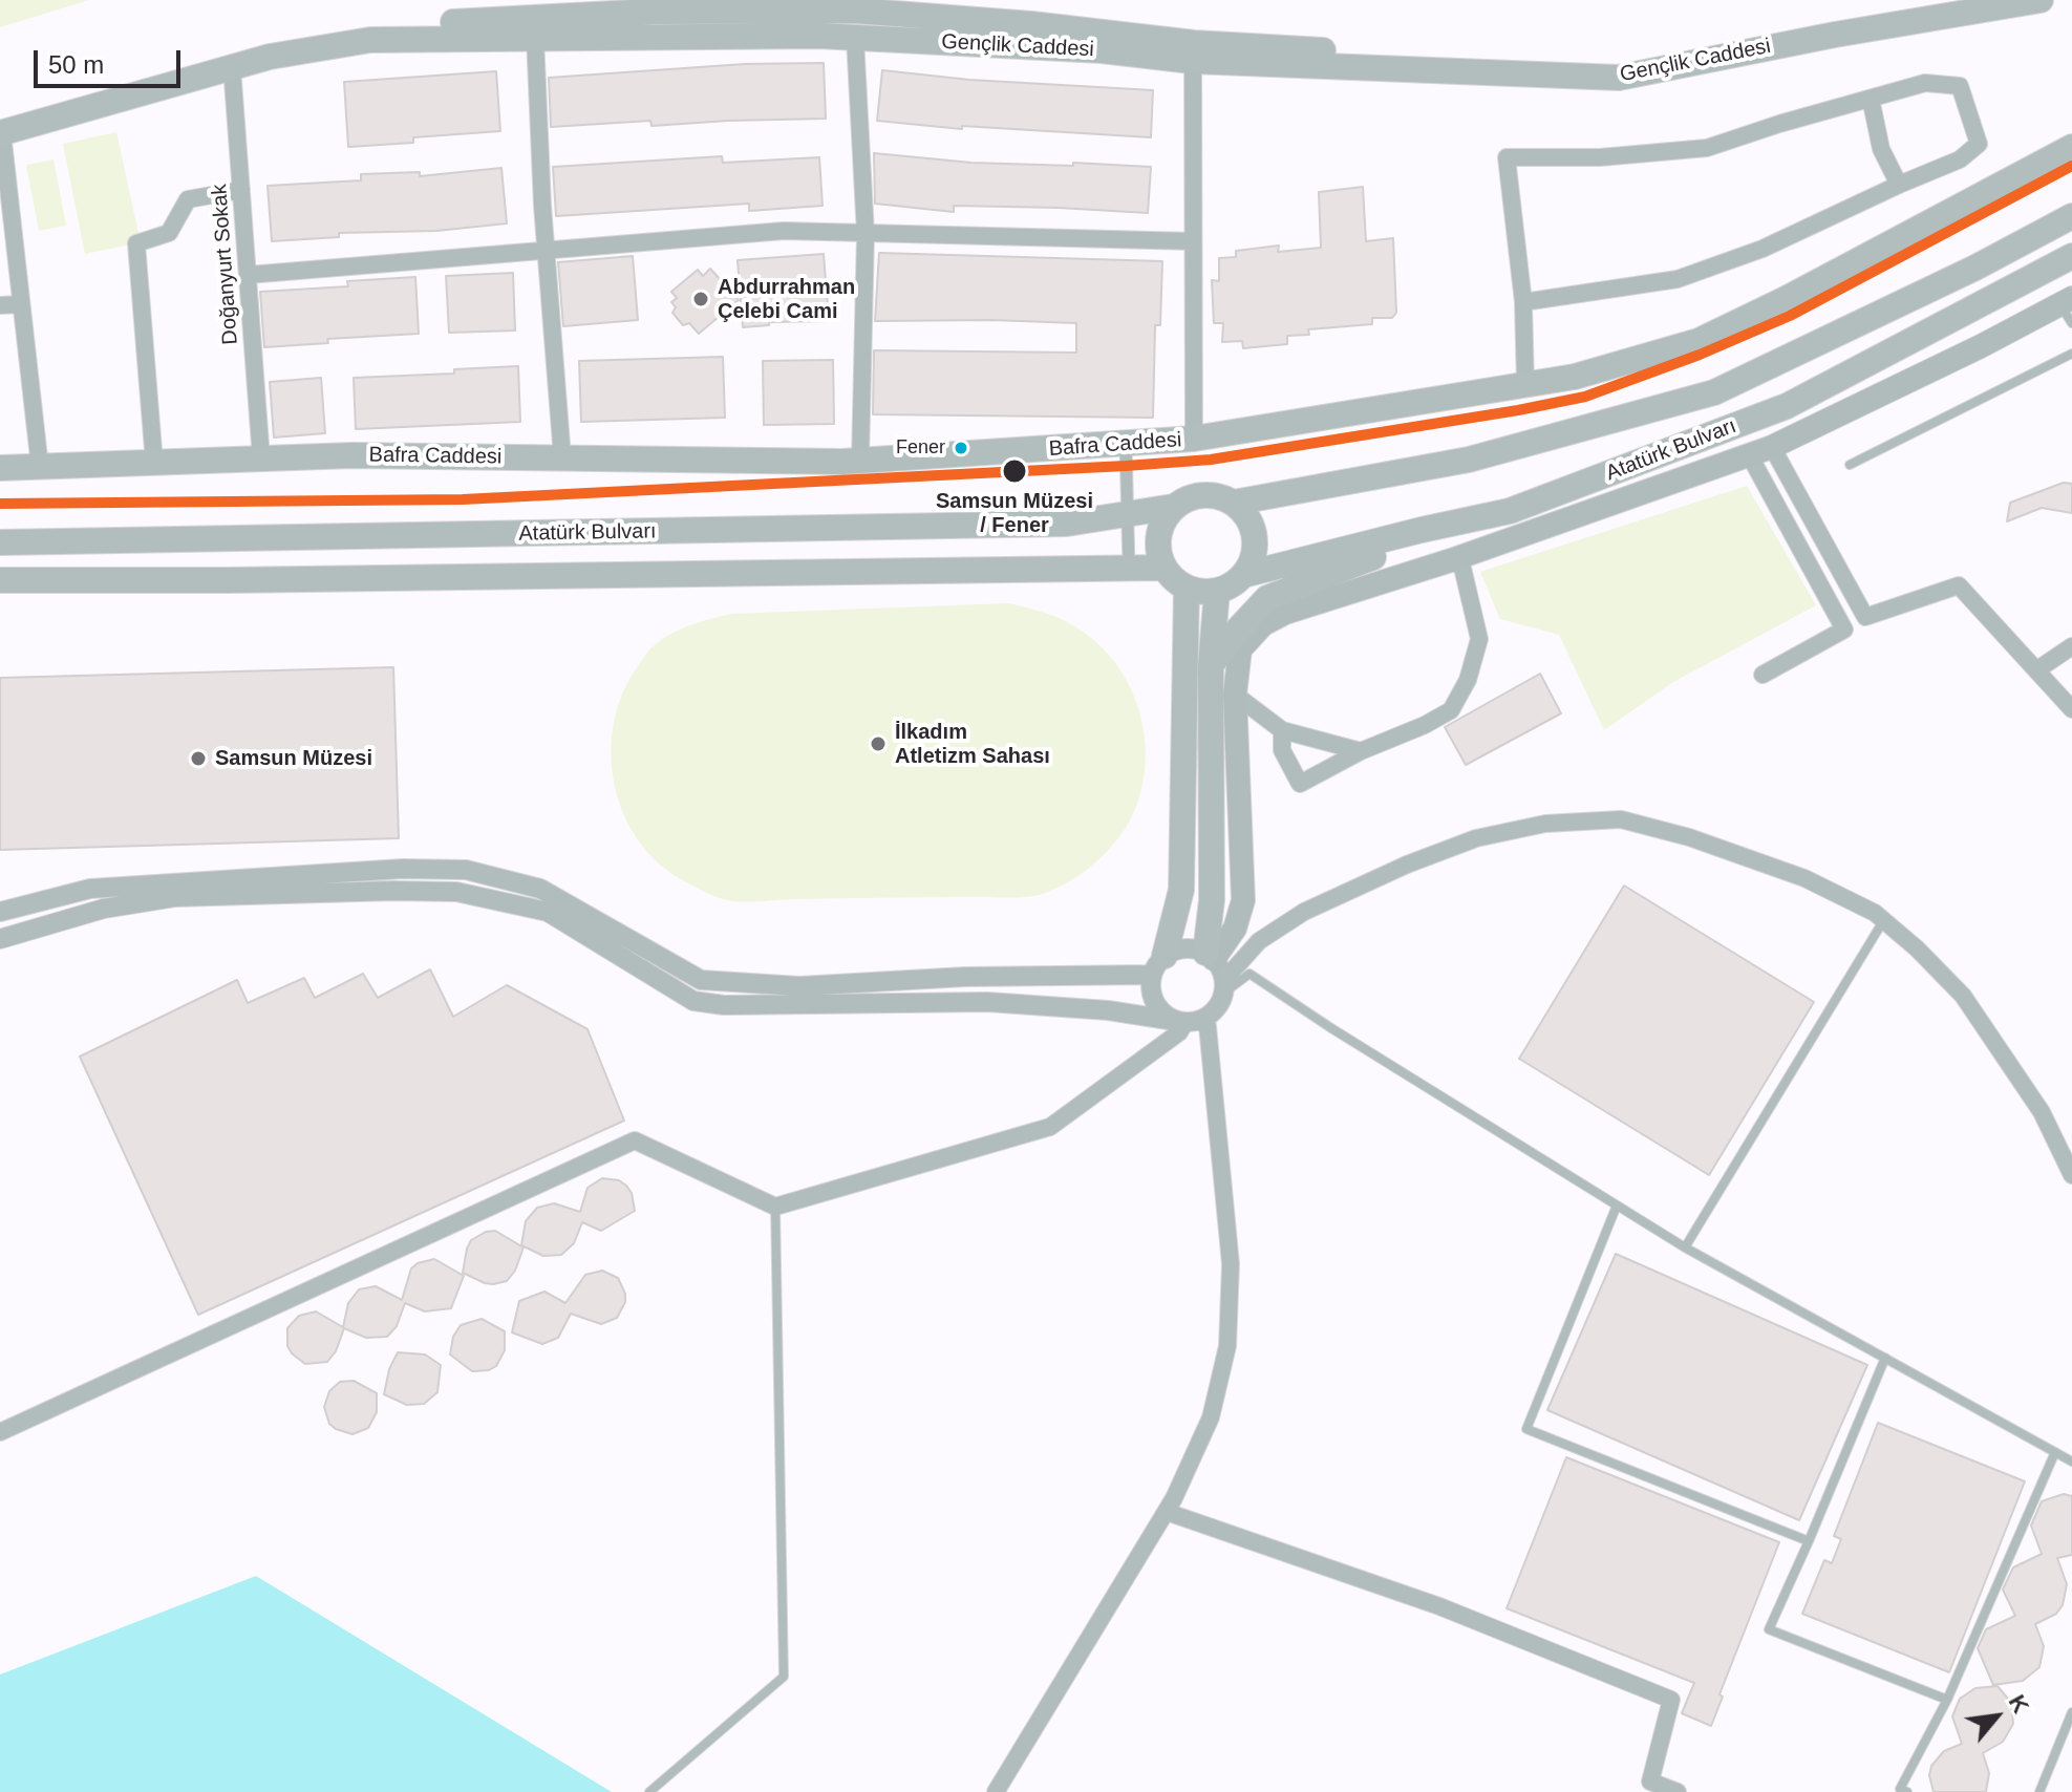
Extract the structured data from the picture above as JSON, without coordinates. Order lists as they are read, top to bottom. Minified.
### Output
{"streets":{"main road":["Gençlik Caddesi","Bafra Caddesi","Atatürk Bulvarı"],"street":["Doğanyurt Sokak"]},"crossings":[["Gençlik Caddesi","Doğanyurt Sokak"],["Doğanyurt Sokak","Bafra Caddesi"]],"places":["Abdurrahman Çelebi Cami","Fener","Samsun Müzesi / Fener","İlkadım Atletizm Sahası","Samsun Müzesi"],"scale_bar":"50 m","north":"top right"}
